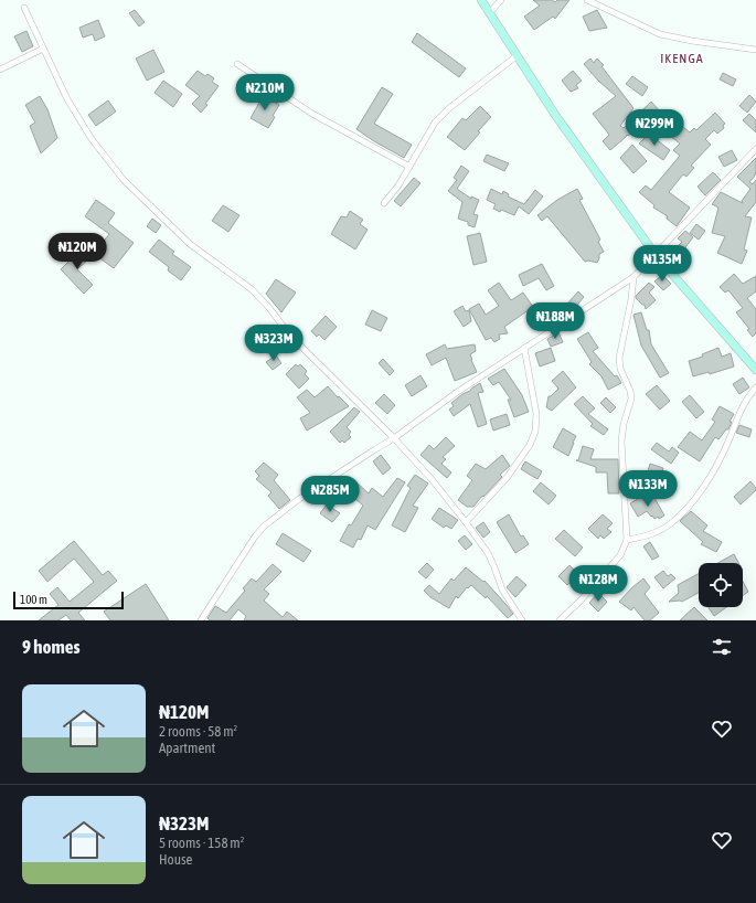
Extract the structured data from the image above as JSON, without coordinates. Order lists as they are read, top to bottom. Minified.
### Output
{"districts":["IKENGA"],"scale_bar":"100 m","page":{"price":["₦210M","₦299M","₦120M","₦135M","₦188M","₦323M","₦133M","₦285M","₦128M"],"scale":"100 m","heading":"9 homes","list":[{"name":"₦120M","note":"2 rooms · 58 m² · Apartment"},{"name":"₦323M","note":"5 rooms · 158 m² · House"}]}}
